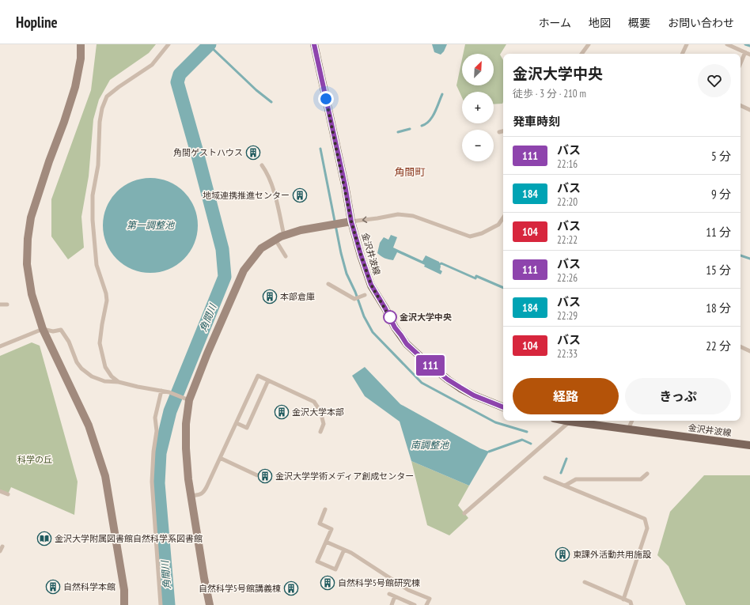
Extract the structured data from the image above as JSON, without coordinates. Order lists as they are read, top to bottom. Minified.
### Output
{"streets":{"main road":["金沢井波線"]},"districts":["角間町"],"water":["第一調整池","角間川","南調整池"],"parks":["科学の丘"],"places":{"building":["角間ゲストハウス","地域連携推進センター","本部倉庫","金沢大学本部","金沢大学学術メディア創成センター","東課外活動共用施設","自然科学5号館研究棟","自然科学本館","自然科学5号館講義棟"],"other":["金沢大学中央"],"library":["金沢大学附属図書館自然科学系図書館"]},"lines":["bus line 111"],"north":"top right","page":{"header":"Hopline","nav":["ホーム","地図","概要","お問い合わせ"],"on_map":"111","map_buttons":["+","−"],"heading":[["金沢大学中央","徒歩 · 3 分 · 210 m"],"発車時刻"],"list":[{"mark":"111","name":"バス","note":"22:16","value":"5 分"},{"mark":"184","name":"バス","note":"22:20","value":"9 分"},{"mark":"104","name":"バス","note":"22:22","value":"11 分"},{"mark":"111","name":"バス","note":"22:26","value":"15 分"},{"mark":"184","name":"バス","note":"22:29","value":"18 分"},{"mark":"104","name":"バス","note":"22:33","value":"22 分"}],"buttons":["経路","きっぷ"]}}
